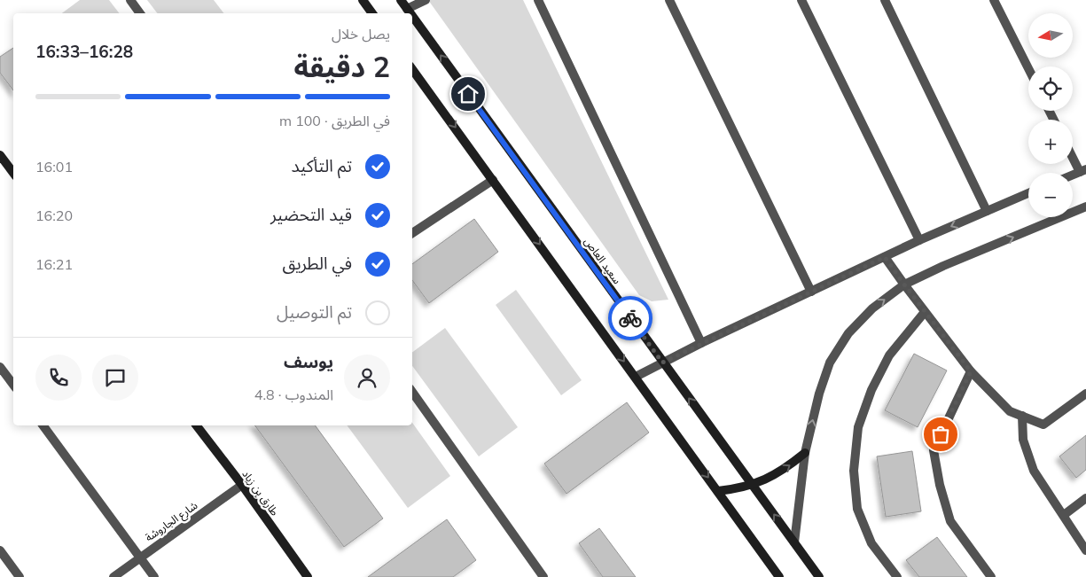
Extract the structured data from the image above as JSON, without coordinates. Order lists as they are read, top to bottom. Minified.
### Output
{"streets":{"main road":["سعيد العاص","طارق بن زياد"],"street":["شارع الجاروشة"]},"crossings":[["طارق بن زياد","شارع الجاروشة"]],"north":"left","page":{"map_buttons":["+","−"],"heading":["2 دقيقة","يصل خلال","16:28–16:33"],"panel":["يوسف","المندوب · 4.8"],"bar":"في الطريق · 100 m","list":[["تم التأكيد","16:01"],["قيد التحضير","16:20"],["في الطريق","16:21"],"تم التوصيل"]}}
